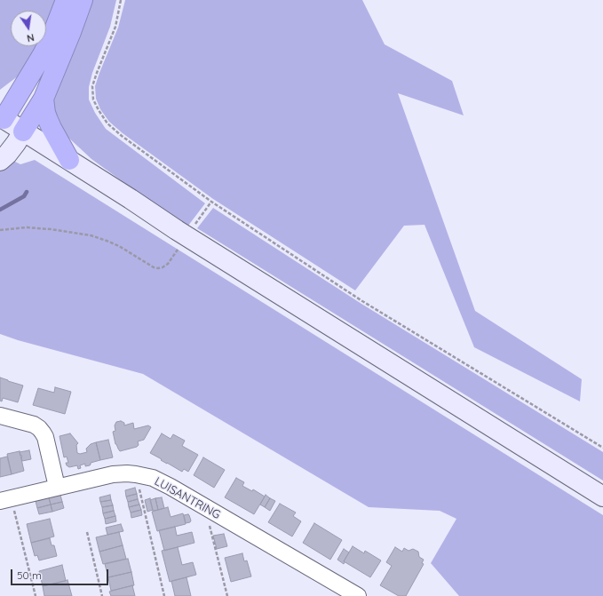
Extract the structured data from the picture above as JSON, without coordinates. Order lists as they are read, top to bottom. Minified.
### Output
{"streets":{"street":["LUISANTRING"]},"scale_bar":"50 m","north":"bottom"}
